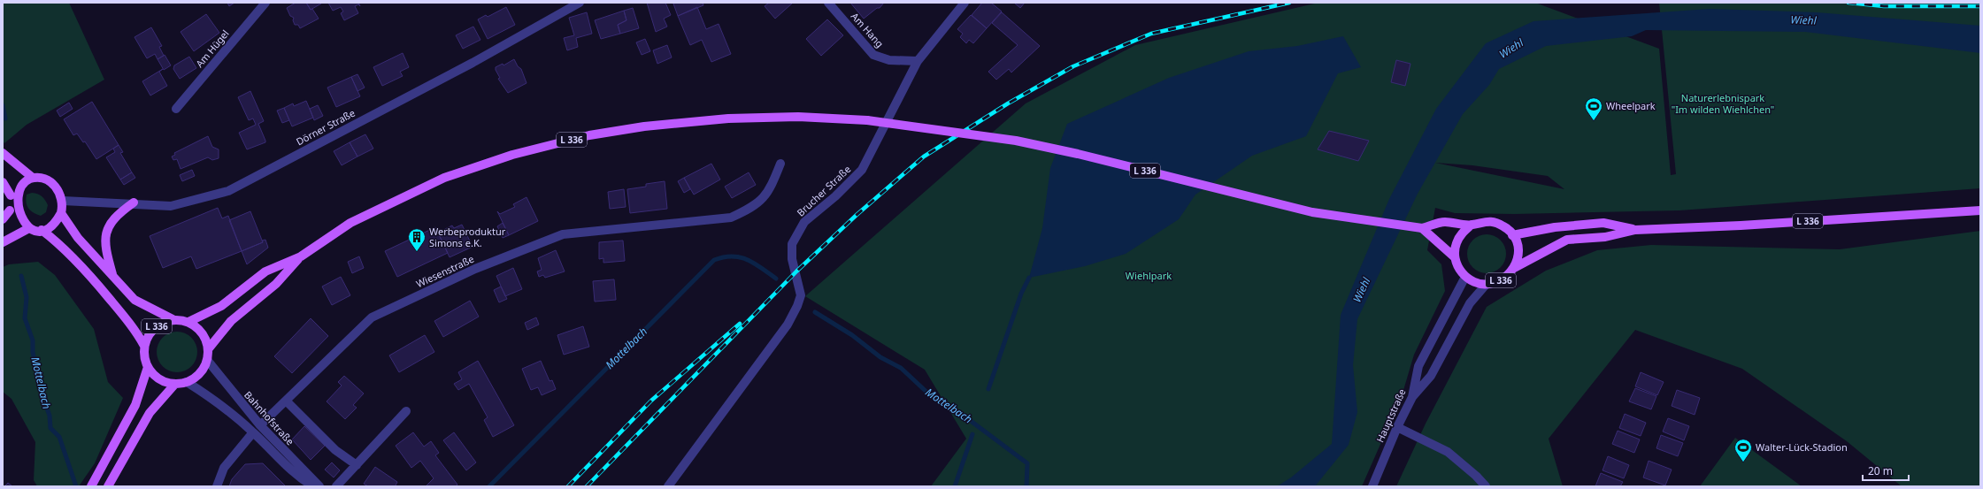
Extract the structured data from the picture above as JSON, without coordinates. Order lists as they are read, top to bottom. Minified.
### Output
{"streets":{"main road":["L 336"],"street":["Am Hang","Am Hügel","Dörner Straße","Brucher Straße","Wiesenstraße","Hauptstraße","Bahnhofstraße"]},"crossings":[["Am Hang","Brucher Straße"],["L 336","Hauptstraße"],["L 336","Bahnhofstraße"],["Wiesenstraße","Bahnhofstraße"]],"water":["Wiehl","Mottelbach"],"parks":["Naturerlebnispark \"Im wilden Wiehlchen\"","Wiehlpark"],"places":{"sports":["Wheelpark","Walter-Lück-Stadion"],"building":["Werbeproduktur Simons e.K."]},"scale_bar":"20 m"}
